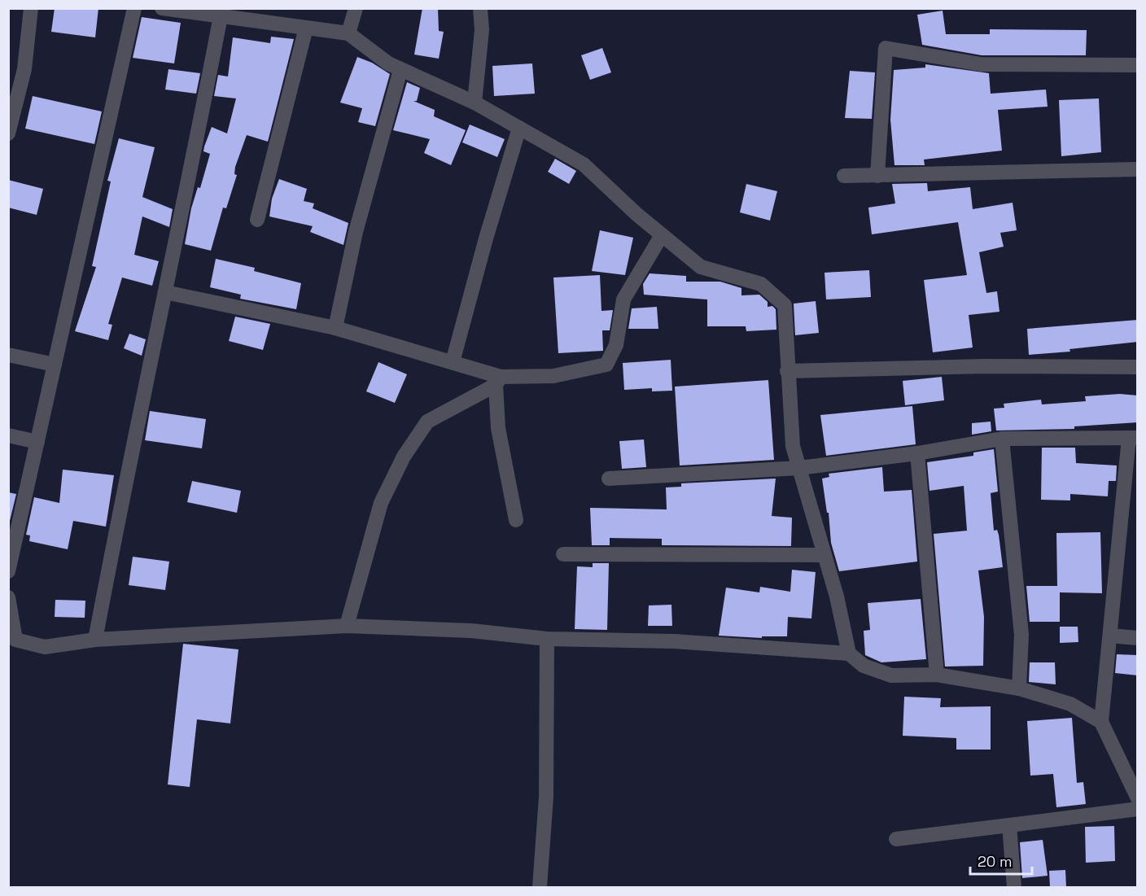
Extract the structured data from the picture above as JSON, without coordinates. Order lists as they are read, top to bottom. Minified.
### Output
{"scale_bar":"20 m"}
